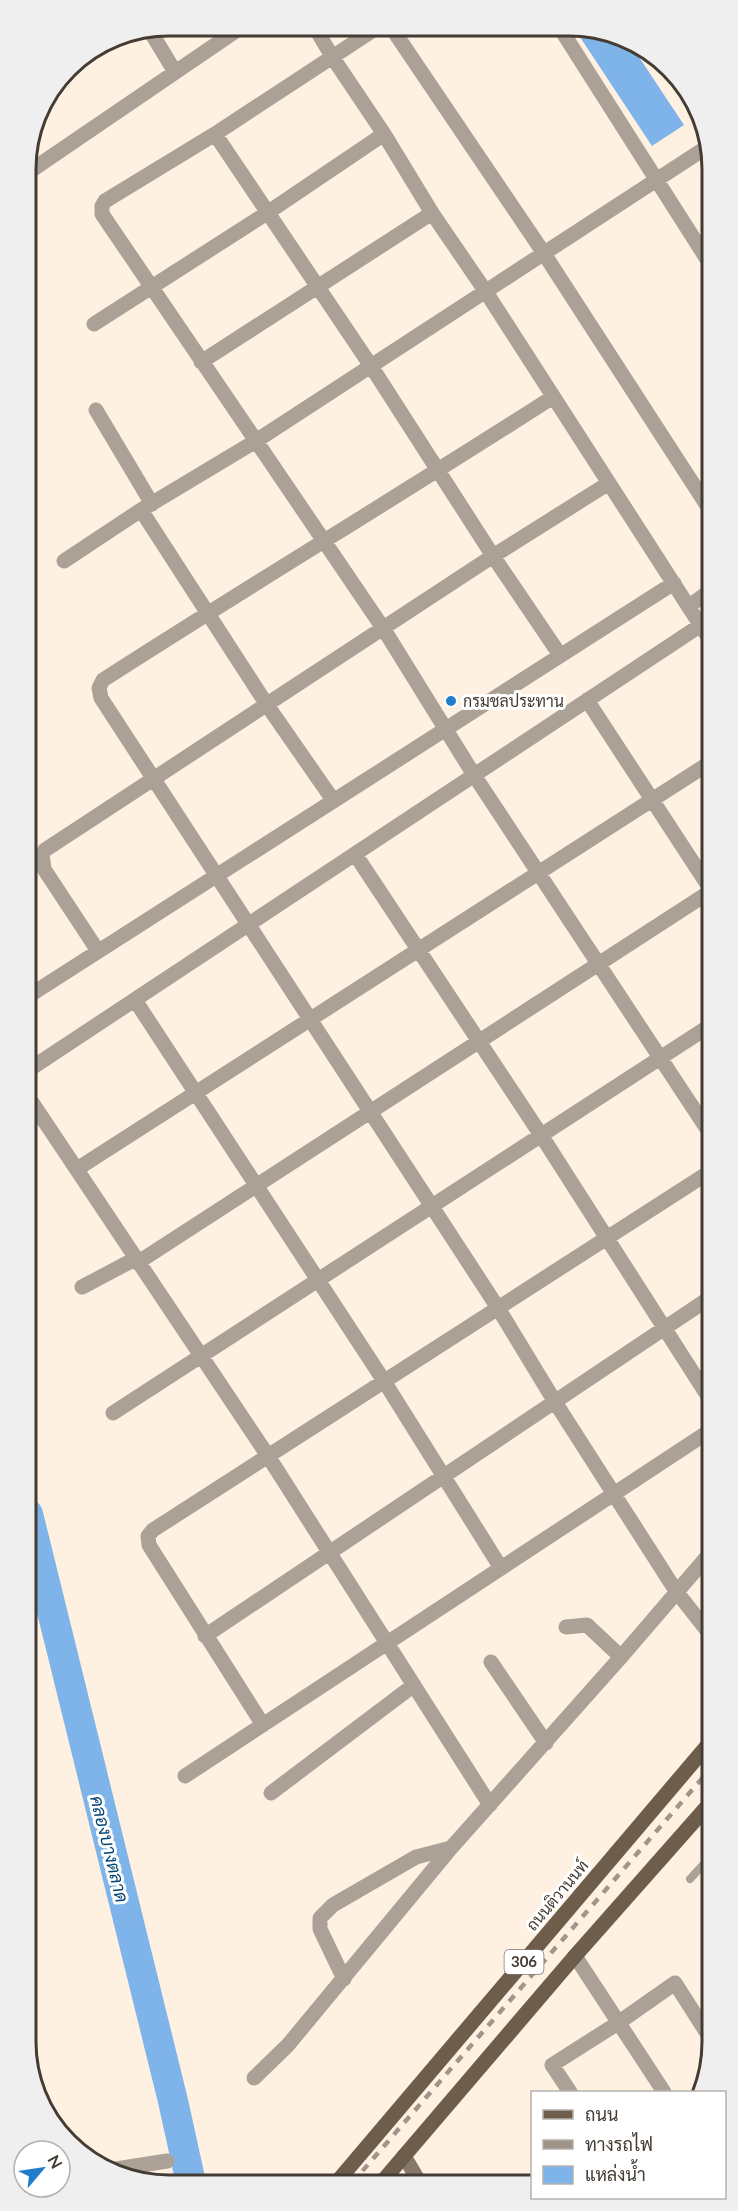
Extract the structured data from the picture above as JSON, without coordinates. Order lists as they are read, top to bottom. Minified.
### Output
{"streets":{"main road":["ถนนติวานนท์","306"]},"water":["คลองบางตลาด"],"places":["กรมชลประทาน"],"legend":["ถนน","ทางรถไฟ","แหล่งน้ำ"],"north":"top right"}
